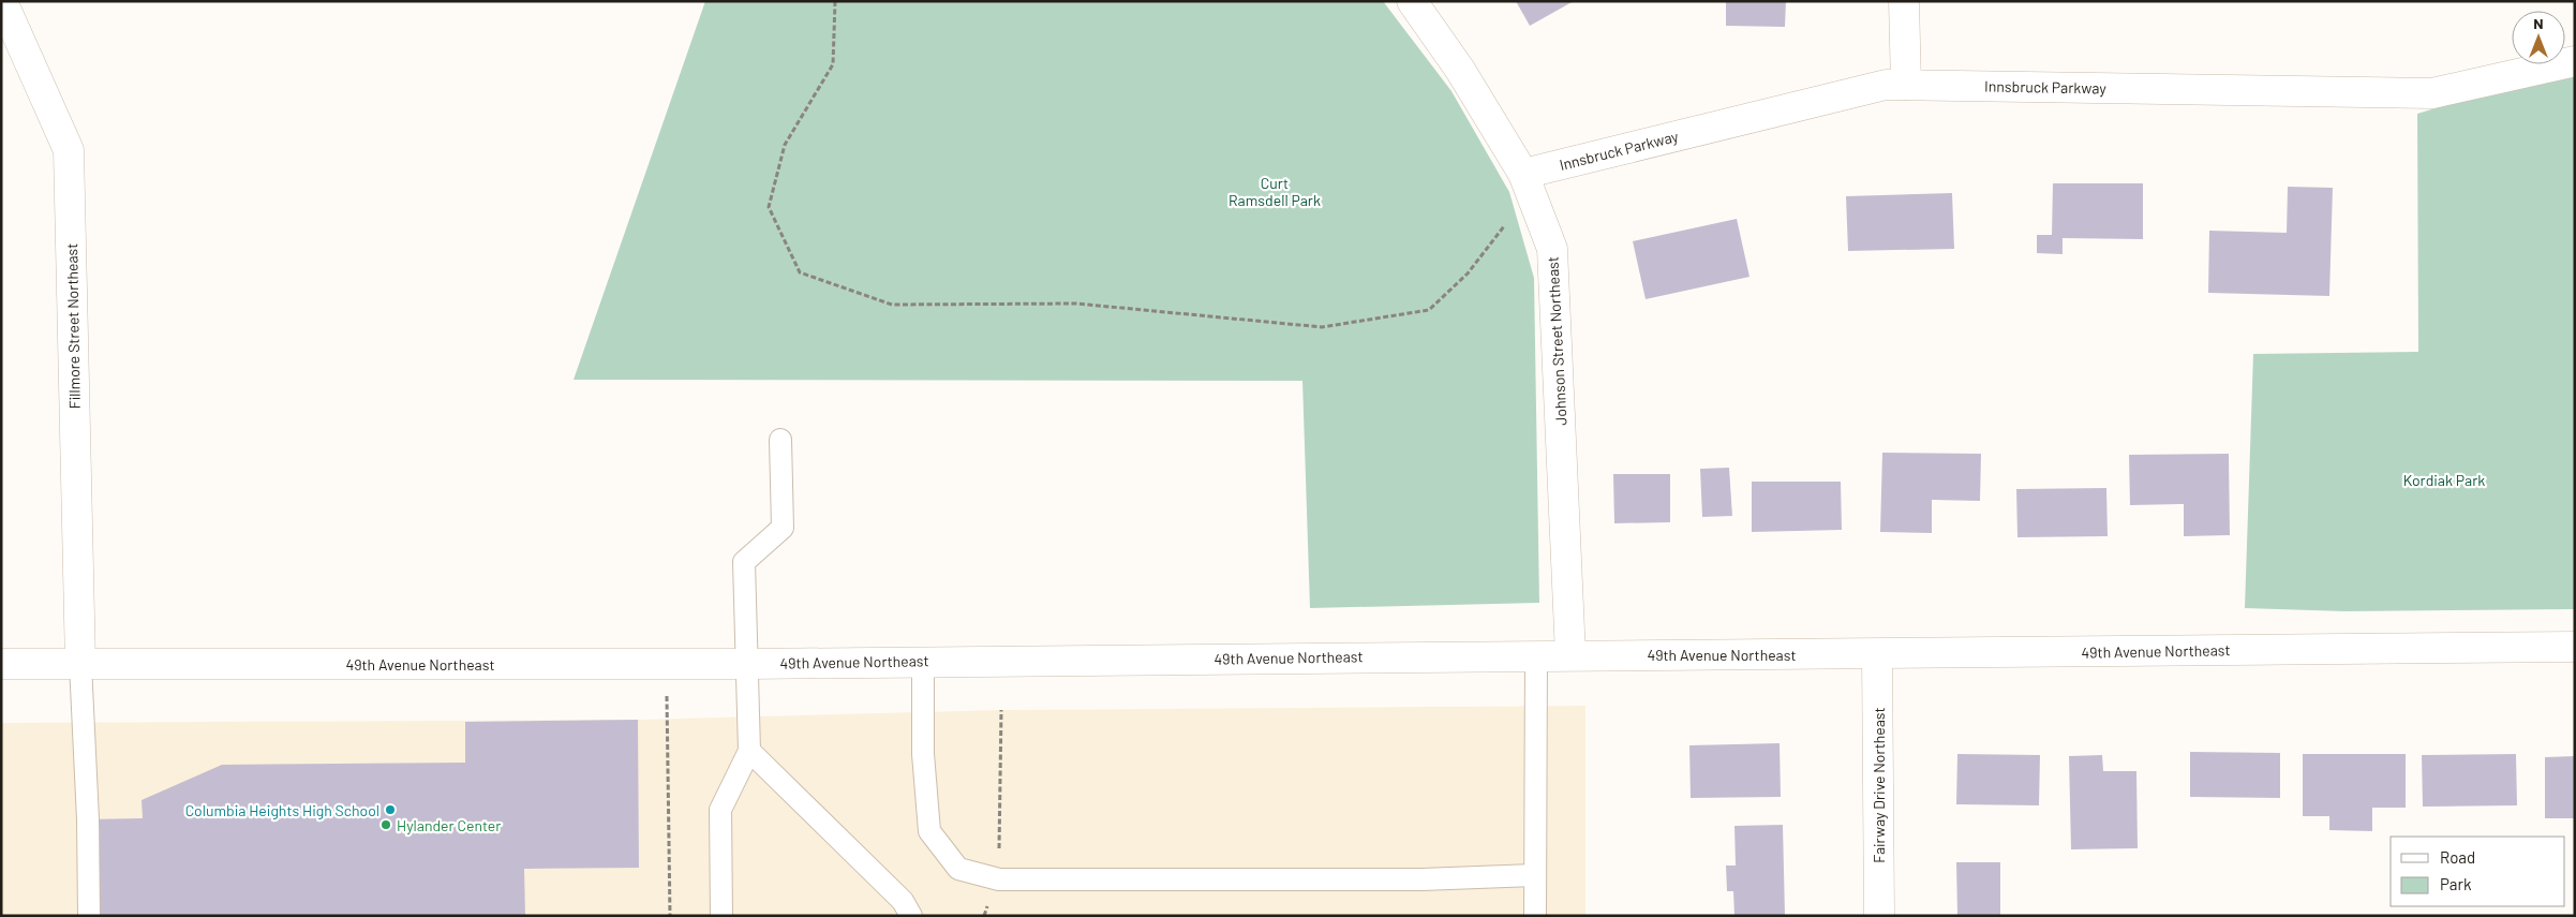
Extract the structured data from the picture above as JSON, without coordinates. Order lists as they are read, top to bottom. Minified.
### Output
{"streets":{"street":["Innsbruck Parkway","Fillmore Street Northeast","Johnson Street Northeast","49th Avenue Northeast","Fairway Drive Northeast"]},"crossings":[["Innsbruck Parkway","Johnson Street Northeast"],["Fillmore Street Northeast","49th Avenue Northeast"],["Johnson Street Northeast","49th Avenue Northeast"],["49th Avenue Northeast","Fairway Drive Northeast"]],"parks":["Curt Ramsdell Park","Kordiak Park"],"places":["Columbia Heights High School","Hylander Center"],"legend":["Road","Park"],"north":"top"}
